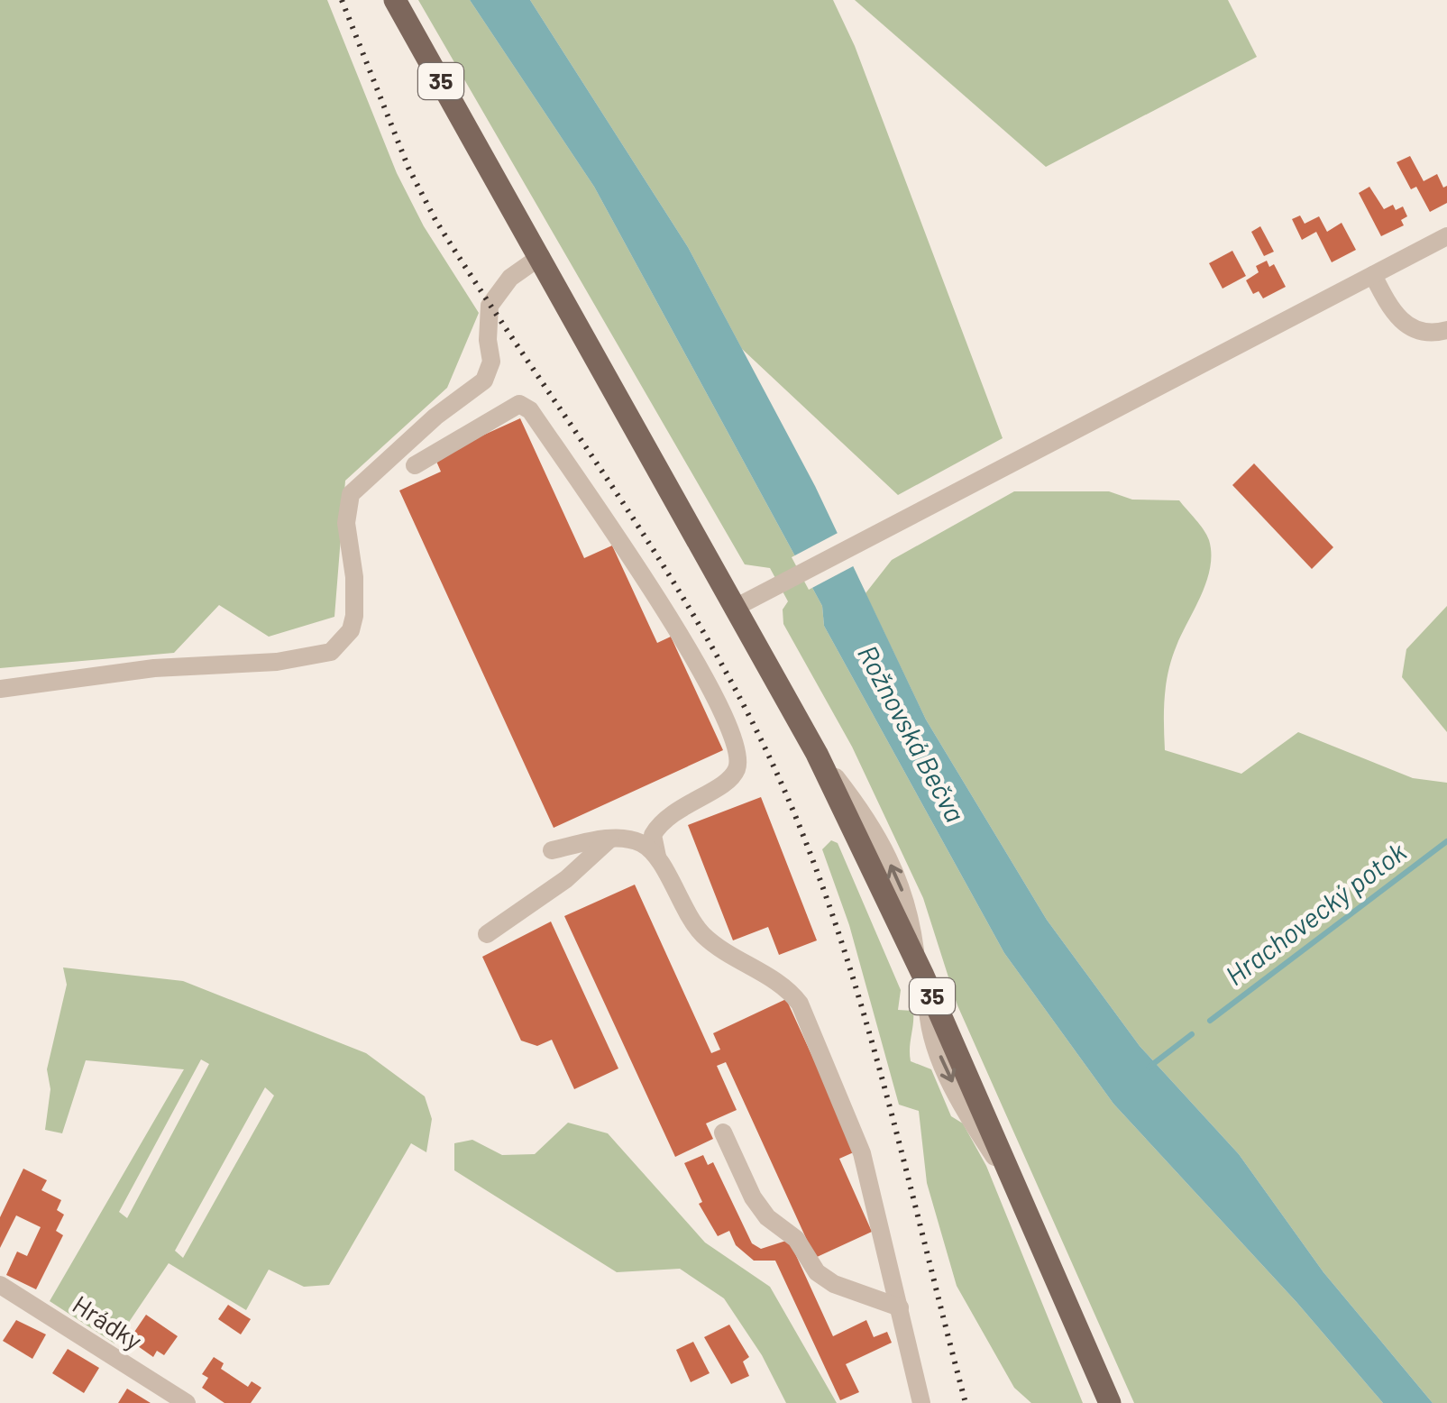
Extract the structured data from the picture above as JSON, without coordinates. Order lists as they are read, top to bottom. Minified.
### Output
{"streets":{"main road":["35"],"street":["Hrádky"]},"water":["Rožnovská Bečva","Hrachovecký potok"]}
